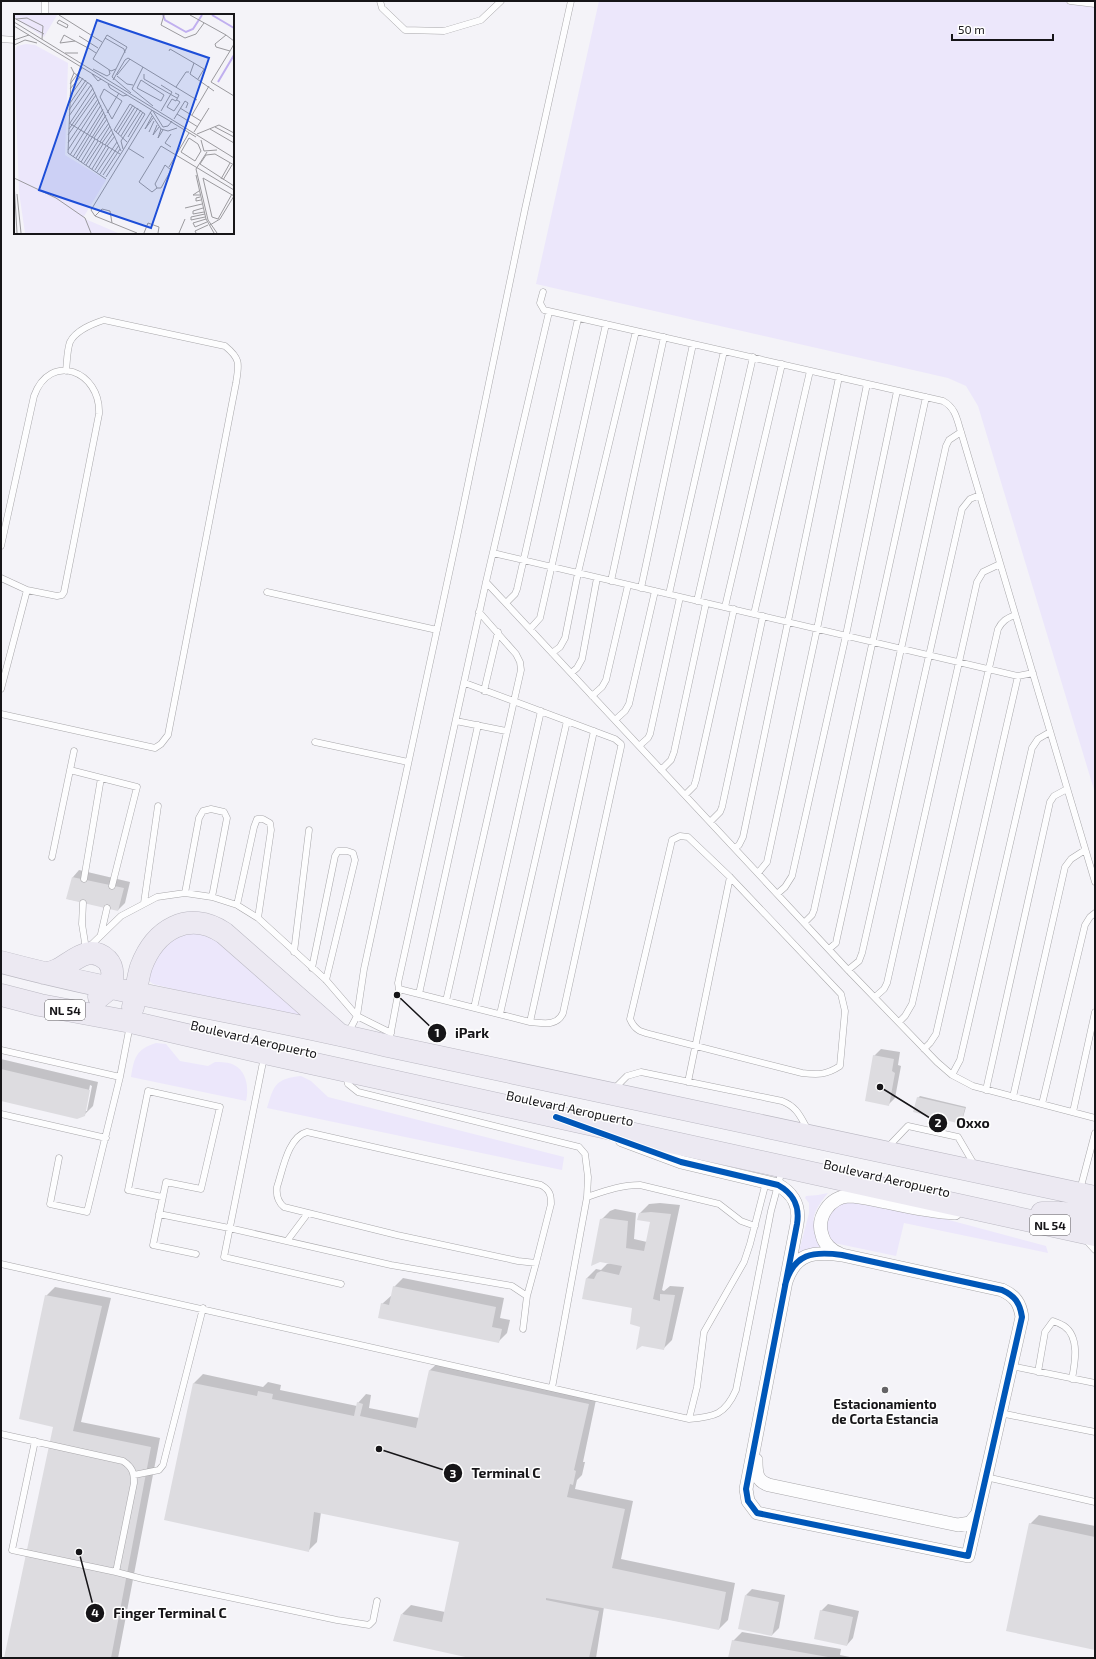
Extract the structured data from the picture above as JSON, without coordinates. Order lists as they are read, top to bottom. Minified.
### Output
{"streets":{"highway":["NL 54","Boulevard Aeropuerto"]},"places":["iPark","Oxxo","Estacionamiento de Corta Estancia","Terminal C","Finger Terminal C"],"scale_bar":"50 m"}
